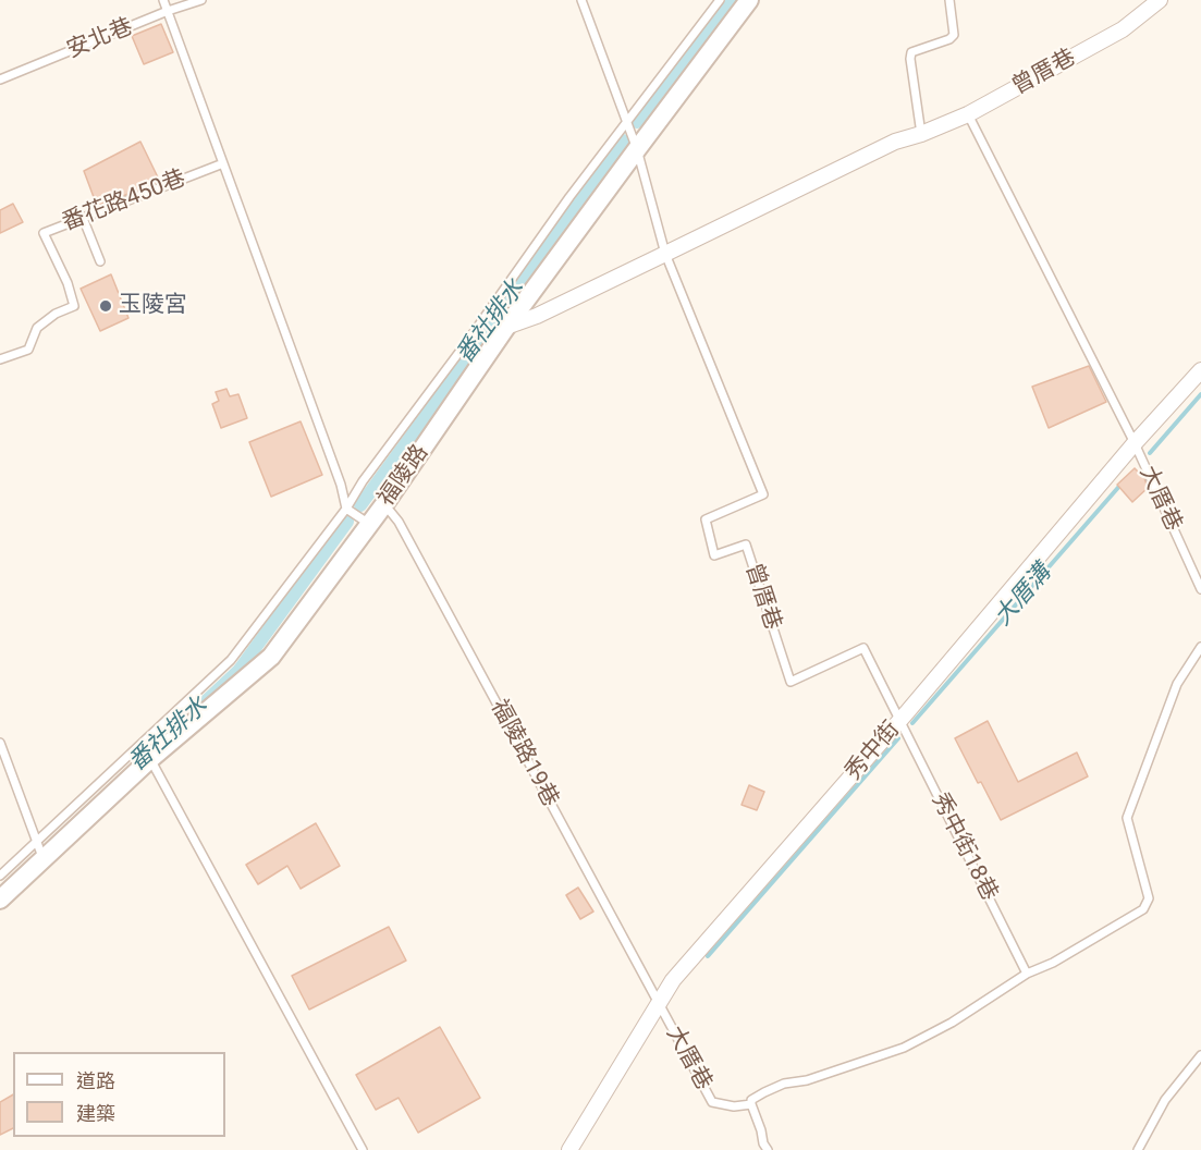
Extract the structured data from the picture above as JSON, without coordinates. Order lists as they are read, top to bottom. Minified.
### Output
{"streets":{"street":["曾厝巷","福陵路","秀中街"],"lane":["安北巷","番花路450巷","大厝巷","福陵路19巷","秀中街18巷"]},"crossings":[["曾厝巷","福陵路"],["曾厝巷","大厝巷"],["曾厝巷","秀中街"],["曾厝巷","秀中街18巷"],["福陵路","福陵路19巷"],["大厝巷","秀中街"],["大厝巷","福陵路19巷"],["秀中街","福陵路19巷"],["秀中街","秀中街18巷"]],"water":["番社排水","大厝溝"],"places":["玉陵宮"],"legend":["道路","建築"]}
